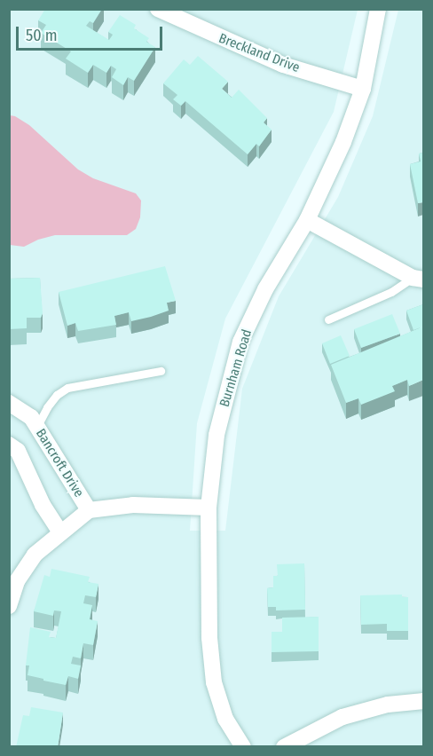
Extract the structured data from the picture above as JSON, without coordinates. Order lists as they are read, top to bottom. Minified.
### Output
{"streets":{"street":["Breckland Drive","Burnham Road","Bancroft Drive"]},"crossings":[["Breckland Drive","Burnham Road"],["Burnham Road","Bancroft Drive"]],"scale_bar":"50 m"}
